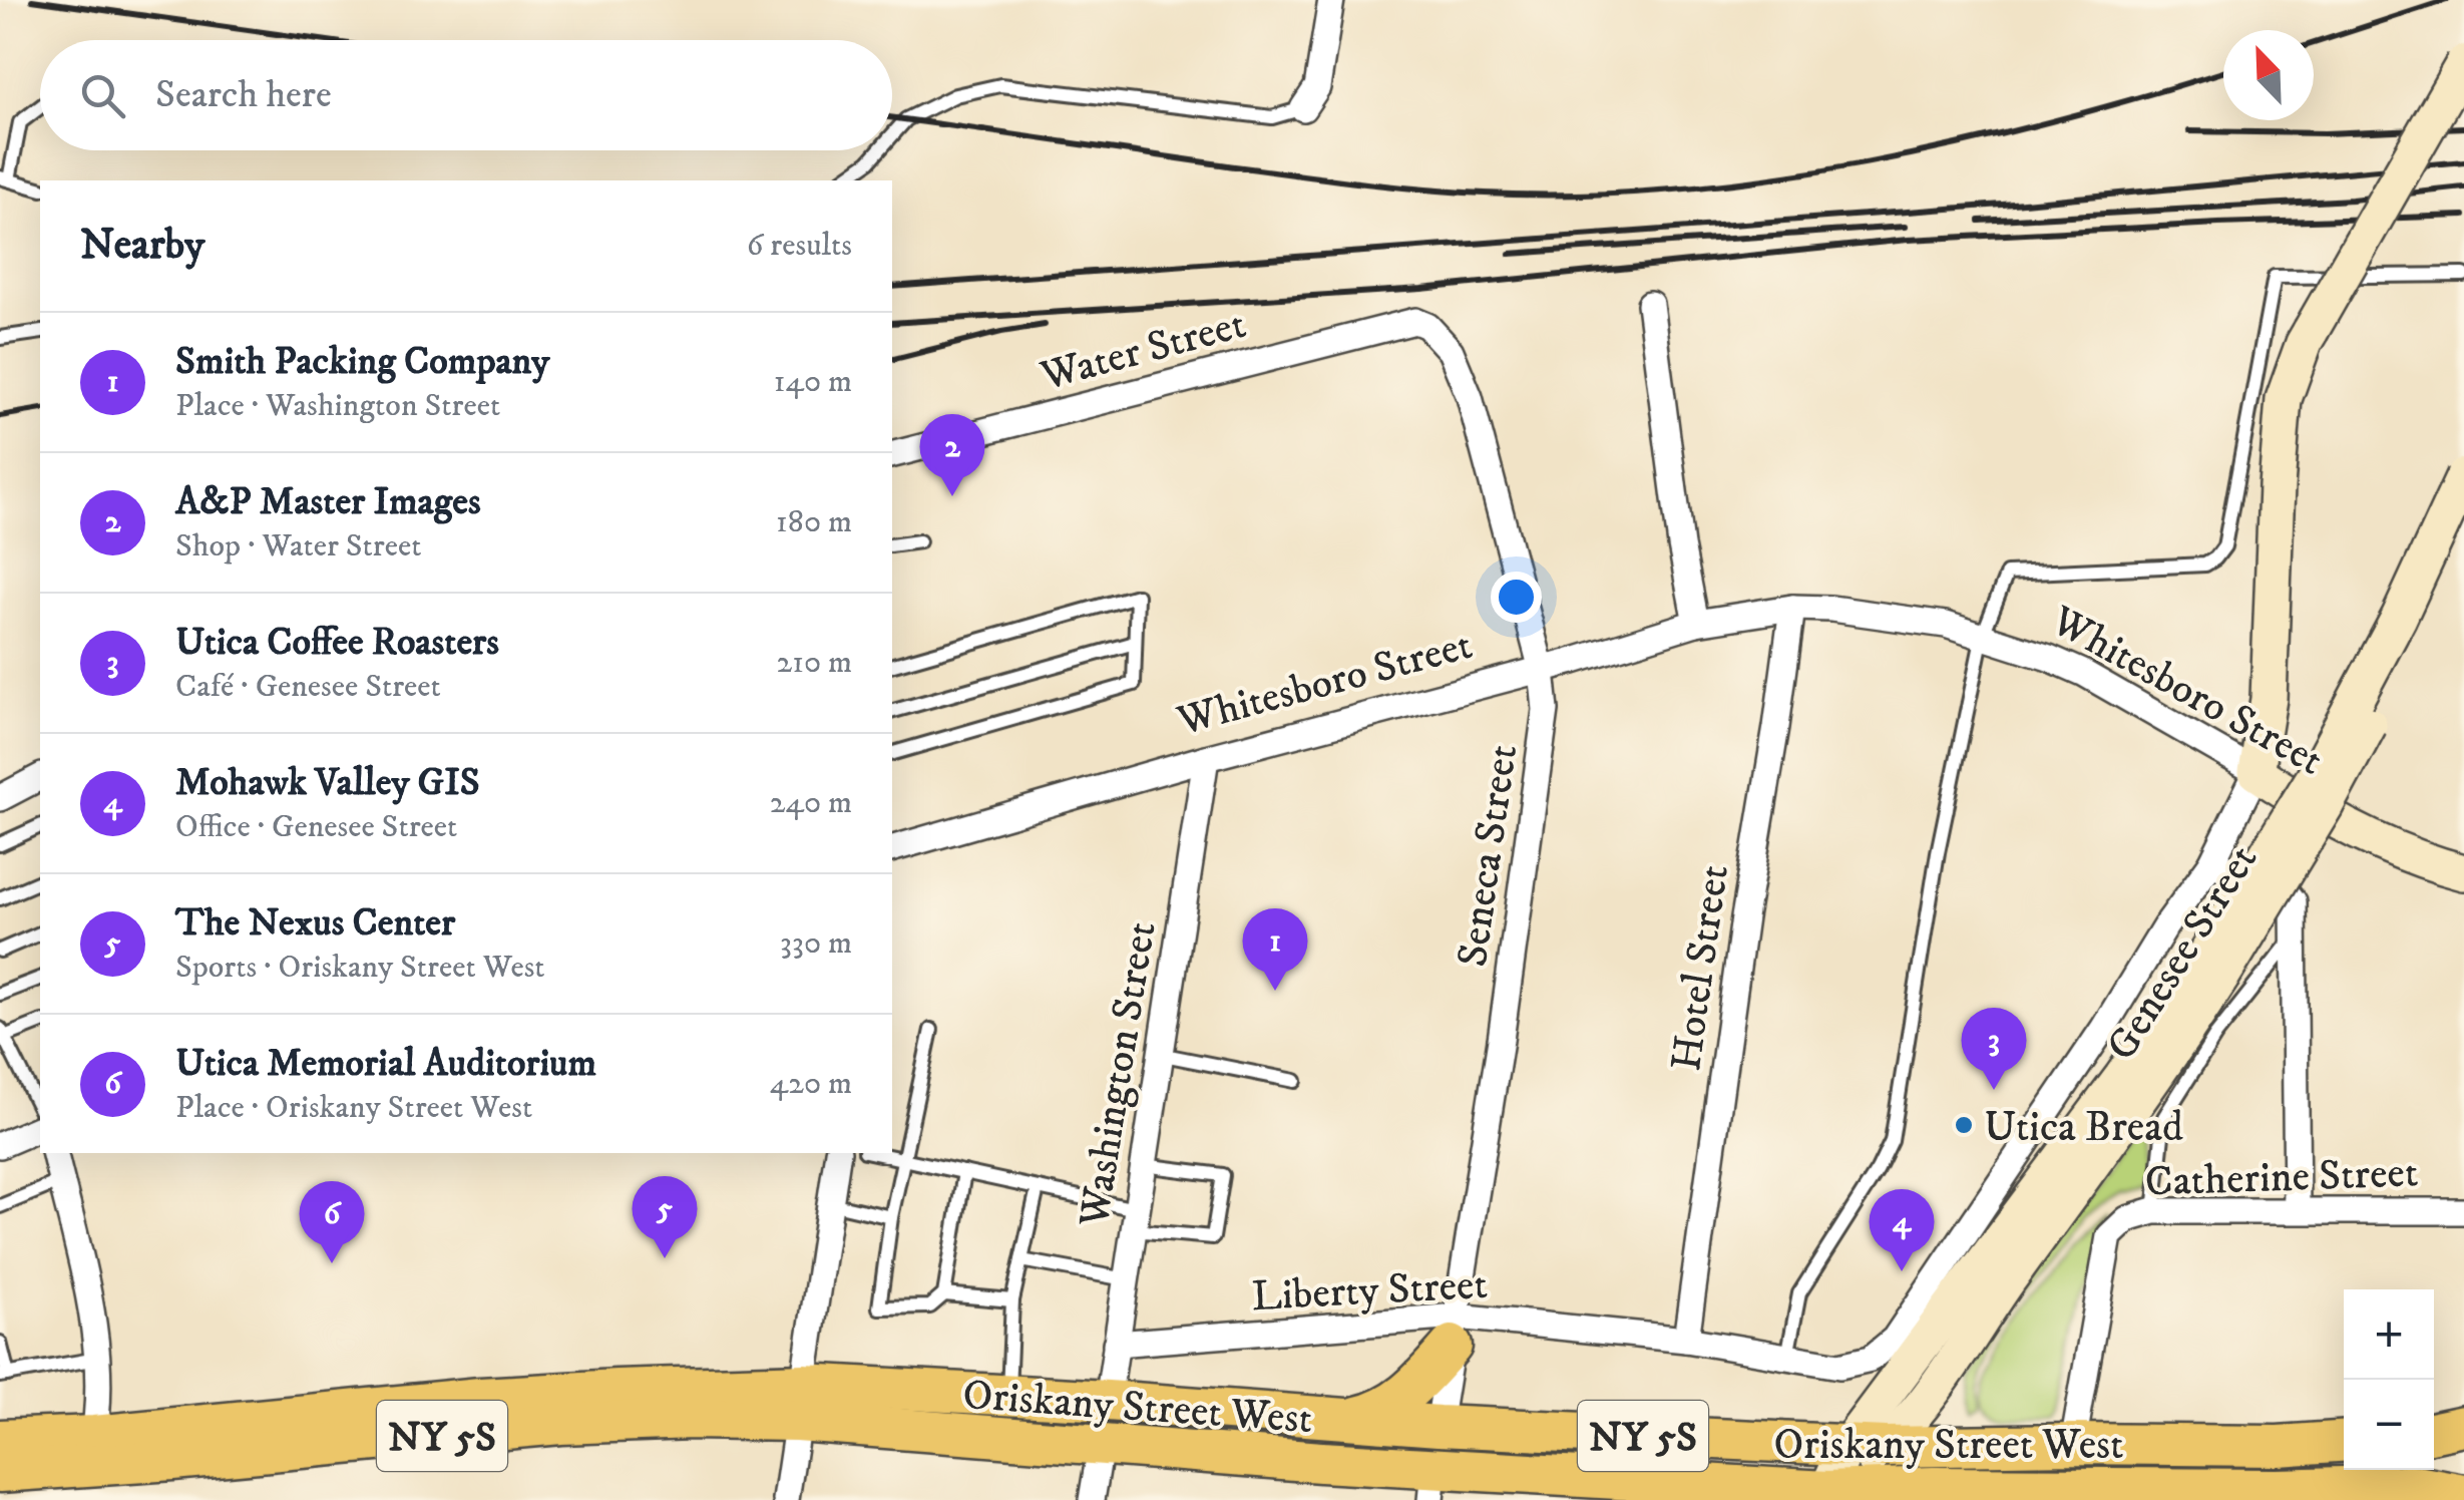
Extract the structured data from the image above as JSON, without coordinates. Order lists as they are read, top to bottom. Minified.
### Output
{"streets":{"main road":["Whitesboro Street","Genesee Street","Oriskany Street West","NY 5S"],"street":["Water Street","Seneca Street","Hotel Street","Washington Street","Catherine Street","Liberty Street"]},"crossings":[["Water Street","Seneca Street"],["Whitesboro Street","Seneca Street"],["Whitesboro Street","Genesee Street"],["Whitesboro Street","Hotel Street"],["Whitesboro Street","Washington Street"],["Whitesboro Street","Liberty Street"],["Seneca Street","Liberty Street"],["Seneca Street","Oriskany Street West"],["Genesee Street","Oriskany Street West"],["Hotel Street","Liberty Street"],["Washington Street","Liberty Street"],["Washington Street","Oriskany Street West"],["Catherine Street","Oriskany Street West"],["Oriskany Street West","NY 5S"]],"places":["Utica Bread"],"north":"top left","page":{"search":"Search here","heading":["Nearby","6 results"],"list":[{"mark":"1","name":"Smith Packing Company","note":"Place · Washington Street","value":"140 m"},{"mark":"2","name":"A&P Master Images","note":"Shop · Water Street","value":"180 m"},{"mark":"3","name":"Utica Coffee Roasters","note":"Café · Genesee Street","value":"210 m"},{"mark":"4","name":"Mohawk Valley GIS","note":"Office · Genesee Street","value":"240 m"},{"mark":"5","name":"The Nexus Center","note":"Sports · Oriskany Street West","value":"330 m"},{"mark":"6","name":"Utica Memorial Auditorium","note":"Place · Oriskany Street West","value":"420 m"}],"pins":["2","1","3","5","6","4"],"map_buttons":["+","−"]}}
